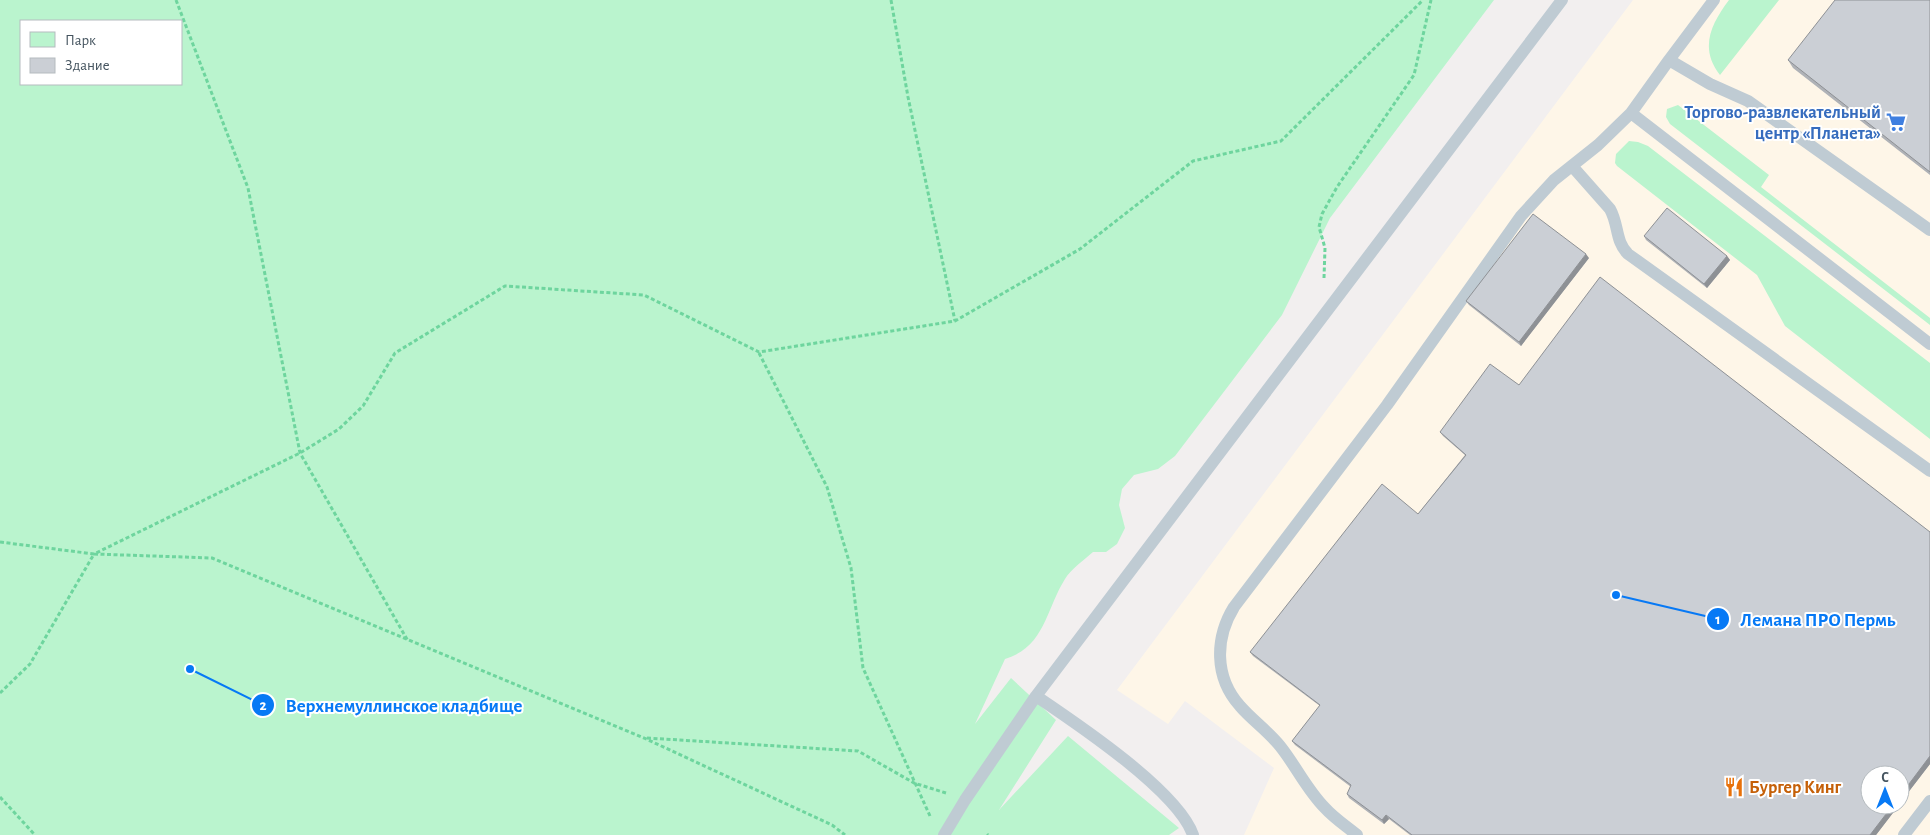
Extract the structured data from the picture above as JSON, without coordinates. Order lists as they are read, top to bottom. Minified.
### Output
{"places":{"supermarket":["Торгово-развлекательный центр «Планета»"],"other":["Лeмaна ПРО Пермь","Верхнемуллинское кладбище"],"restaurant":["Бургер Кинг"]},"legend":["Парк","Здание"],"north":"top"}
